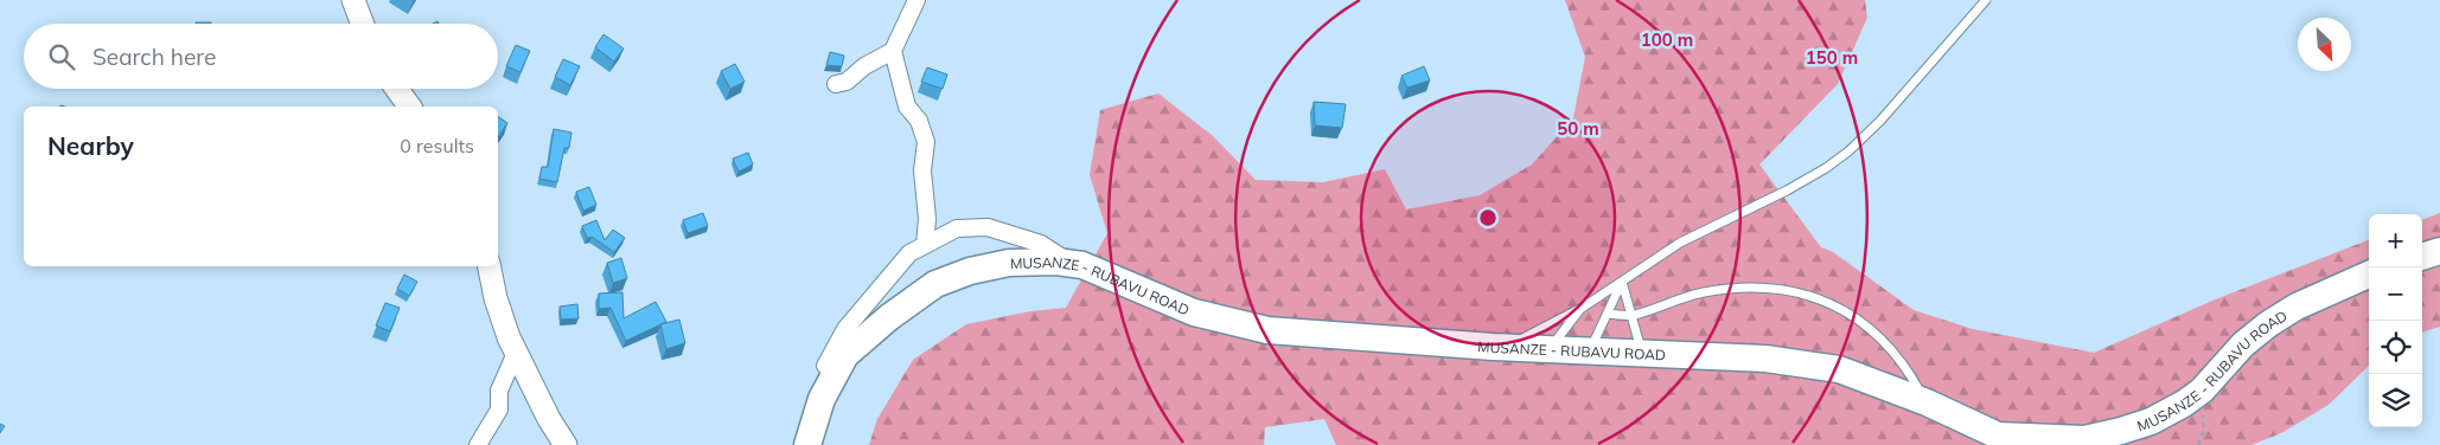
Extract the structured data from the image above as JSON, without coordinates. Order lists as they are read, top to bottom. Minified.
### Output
{"streets":{"highway":["MUSANZE - RUBAVU ROAD"]},"north":"bottom right","page":{"search":"Search here","heading":["Nearby","0 results"],"map_buttons":["+","−"]},"rings":["100 m","150 m","50 m"]}
